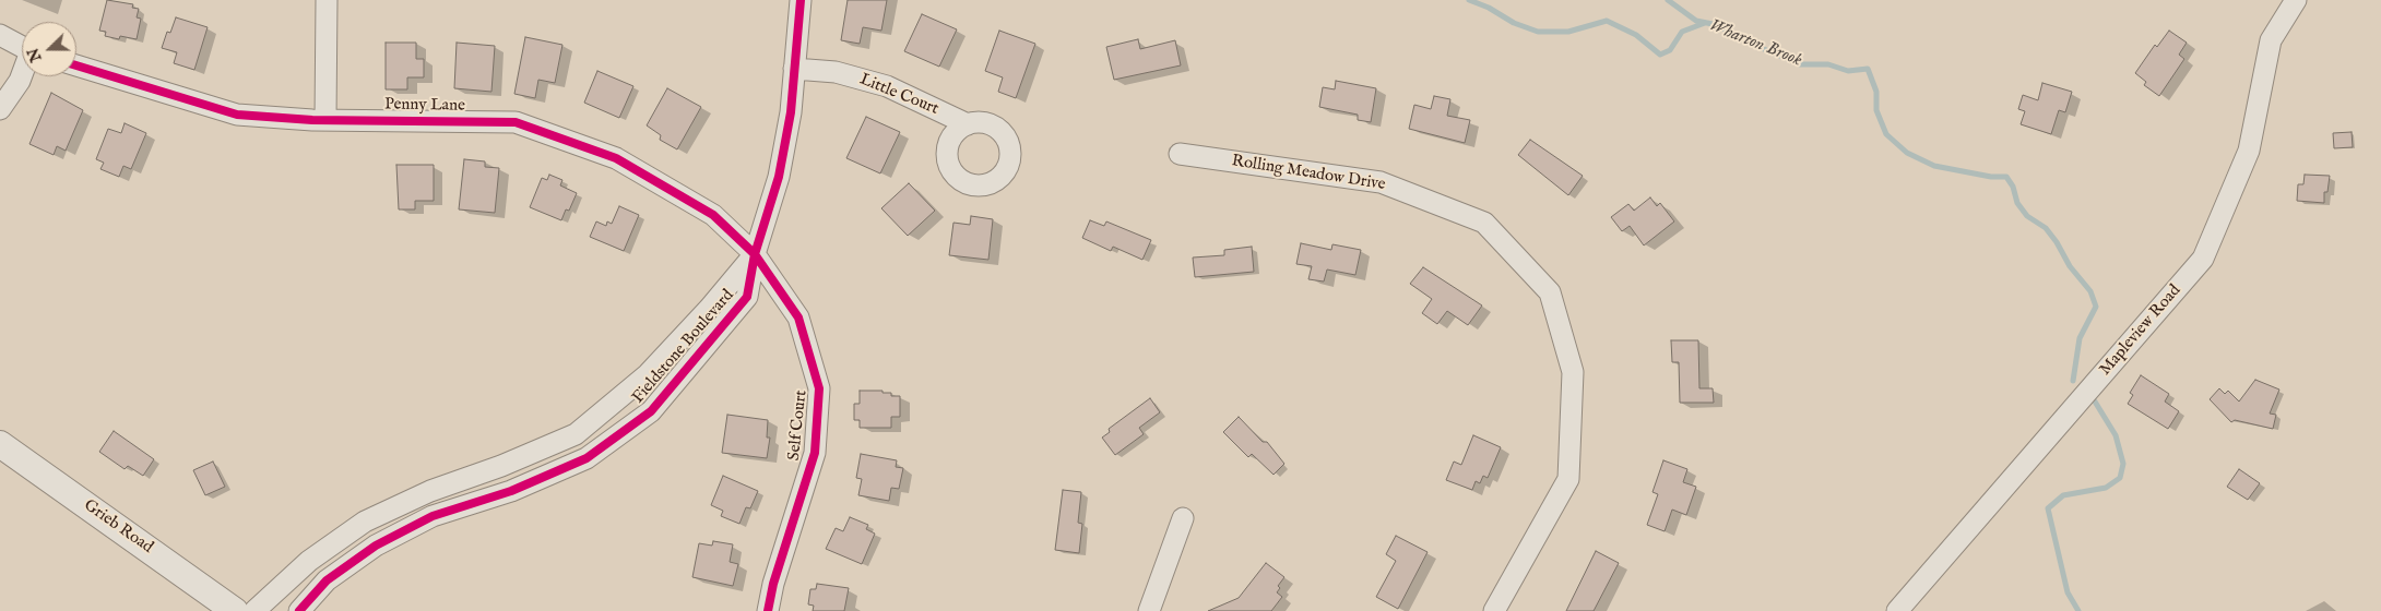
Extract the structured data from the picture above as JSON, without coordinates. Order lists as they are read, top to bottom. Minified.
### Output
{"streets":{"street":["Little Court","Penny Lane","Rolling Meadow Drive","Mapleview Road","Fieldstone Boulevard","Self Court","Grieb Road"]},"crossings":[["Little Court","Fieldstone Boulevard"],["Penny Lane","Fieldstone Boulevard"],["Penny Lane","Self Court"],["Fieldstone Boulevard","Self Court"]],"water":["Wharton Brook"],"north":"left"}
